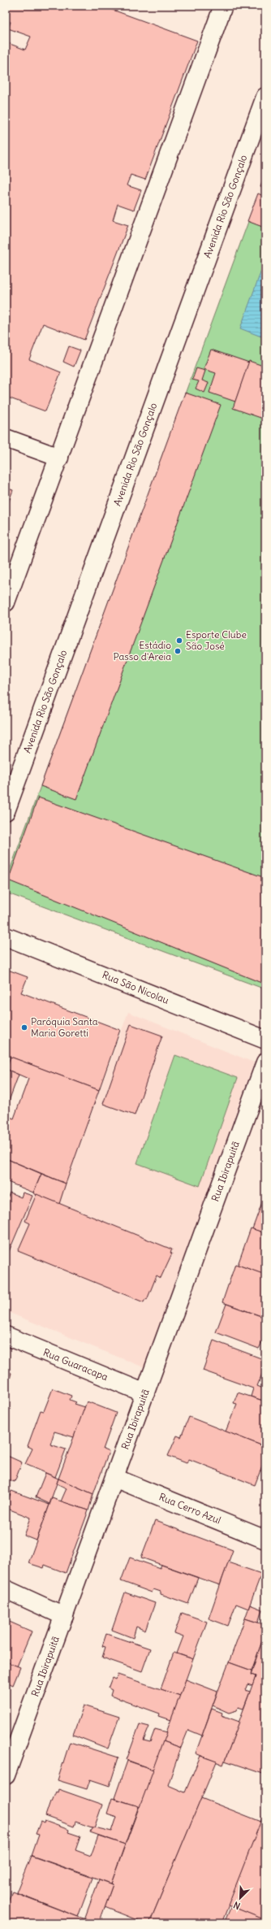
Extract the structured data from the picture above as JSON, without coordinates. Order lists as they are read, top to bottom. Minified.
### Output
{"streets":{"street":["Avenida Rio São Gonçalo","Rua São Nicolau","Rua Ibirapuitã","Rua Guaracapa","Rua Cerro Azul"]},"crossings":[["Rua Ibirapuitã","Rua Guaracapa"],["Rua Ibirapuitã","Rua Cerro Azul"]],"places":["Esporte Clube São José","Estádio Passo d'Areia","Paróquia Santa Maria Goretti"],"north":"bottom left"}
